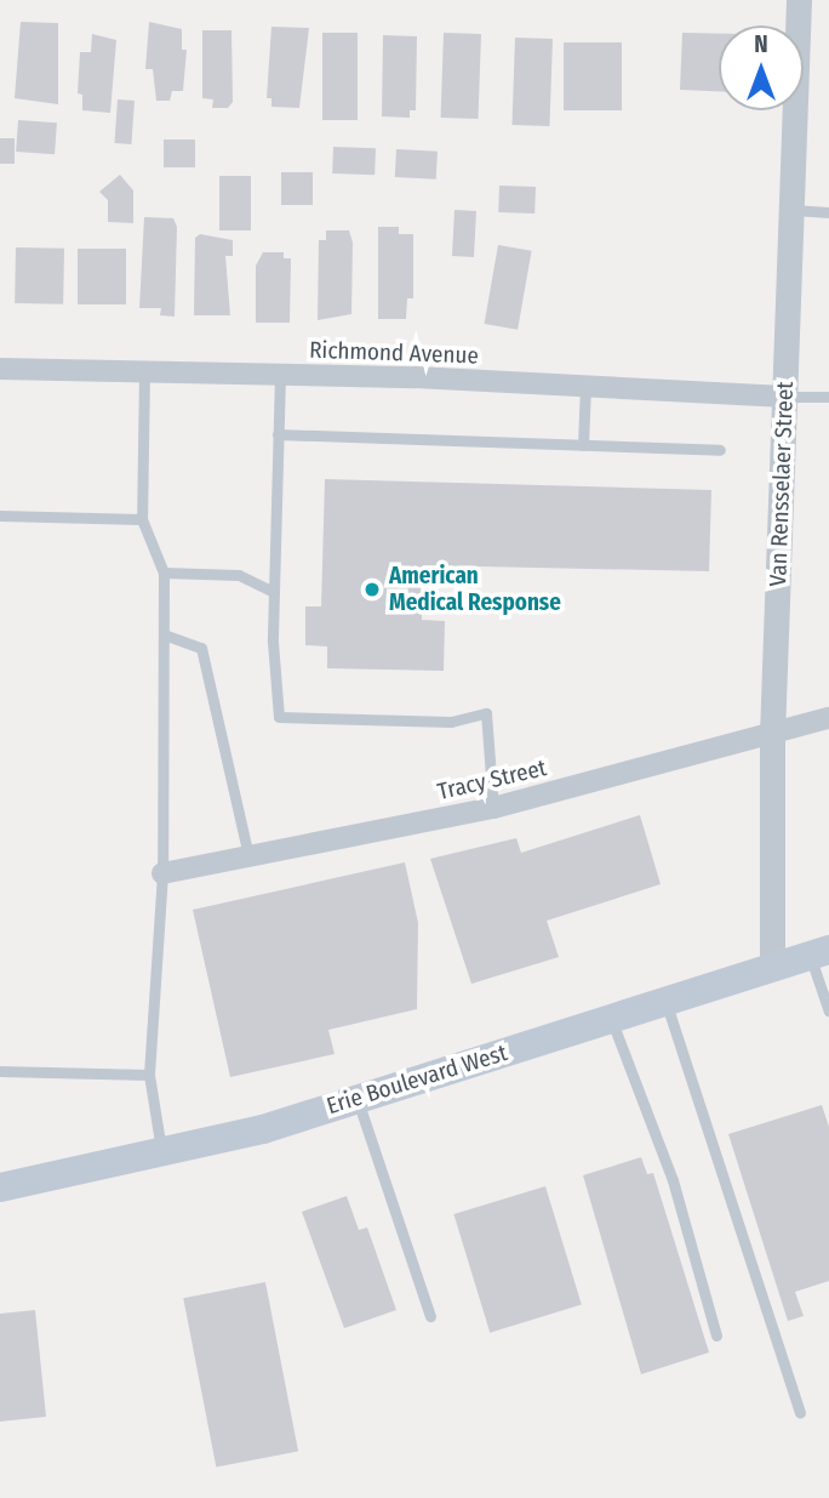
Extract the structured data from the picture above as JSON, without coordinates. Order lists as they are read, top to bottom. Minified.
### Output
{"streets":{"main road":["Erie Boulevard West"],"street":["Richmond Avenue","Van Rensselaer Street","Tracy Street"]},"crossings":[["Richmond Avenue","Van Rensselaer Street"],["Van Rensselaer Street","Tracy Street"],["Van Rensselaer Street","Erie Boulevard West"]],"places":["American Medical Response"],"north":"top"}
